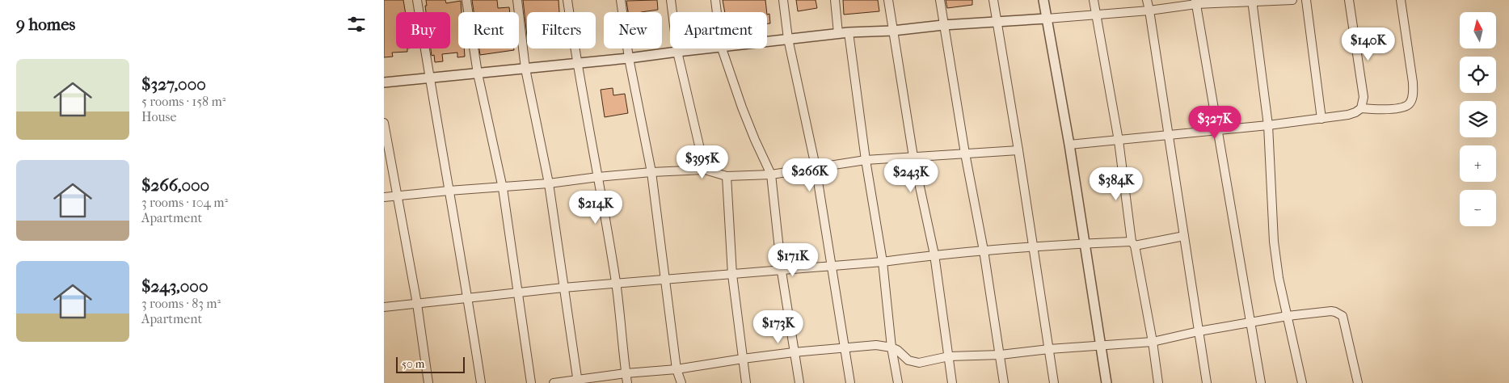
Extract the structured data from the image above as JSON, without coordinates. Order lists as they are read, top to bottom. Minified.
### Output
{"scale_bar":"50 m","north":"top","page":{"heading":"9 homes","map_buttons":["+","−"],"chip":["Buy","Rent","Filters","New","Apartment"],"price":["$140K","$327K","$395K","$266K","$243K","$384K","$214K","$171K","$173K"],"list":[{"name":"$327,000","note":"5 rooms · 158 m² · House"},{"name":"$266,000","note":"3 rooms · 104 m² · Apartment"},{"name":"$243,000","note":"3 rooms · 83 m² · Apartment"}],"scale":"50 m"}}
